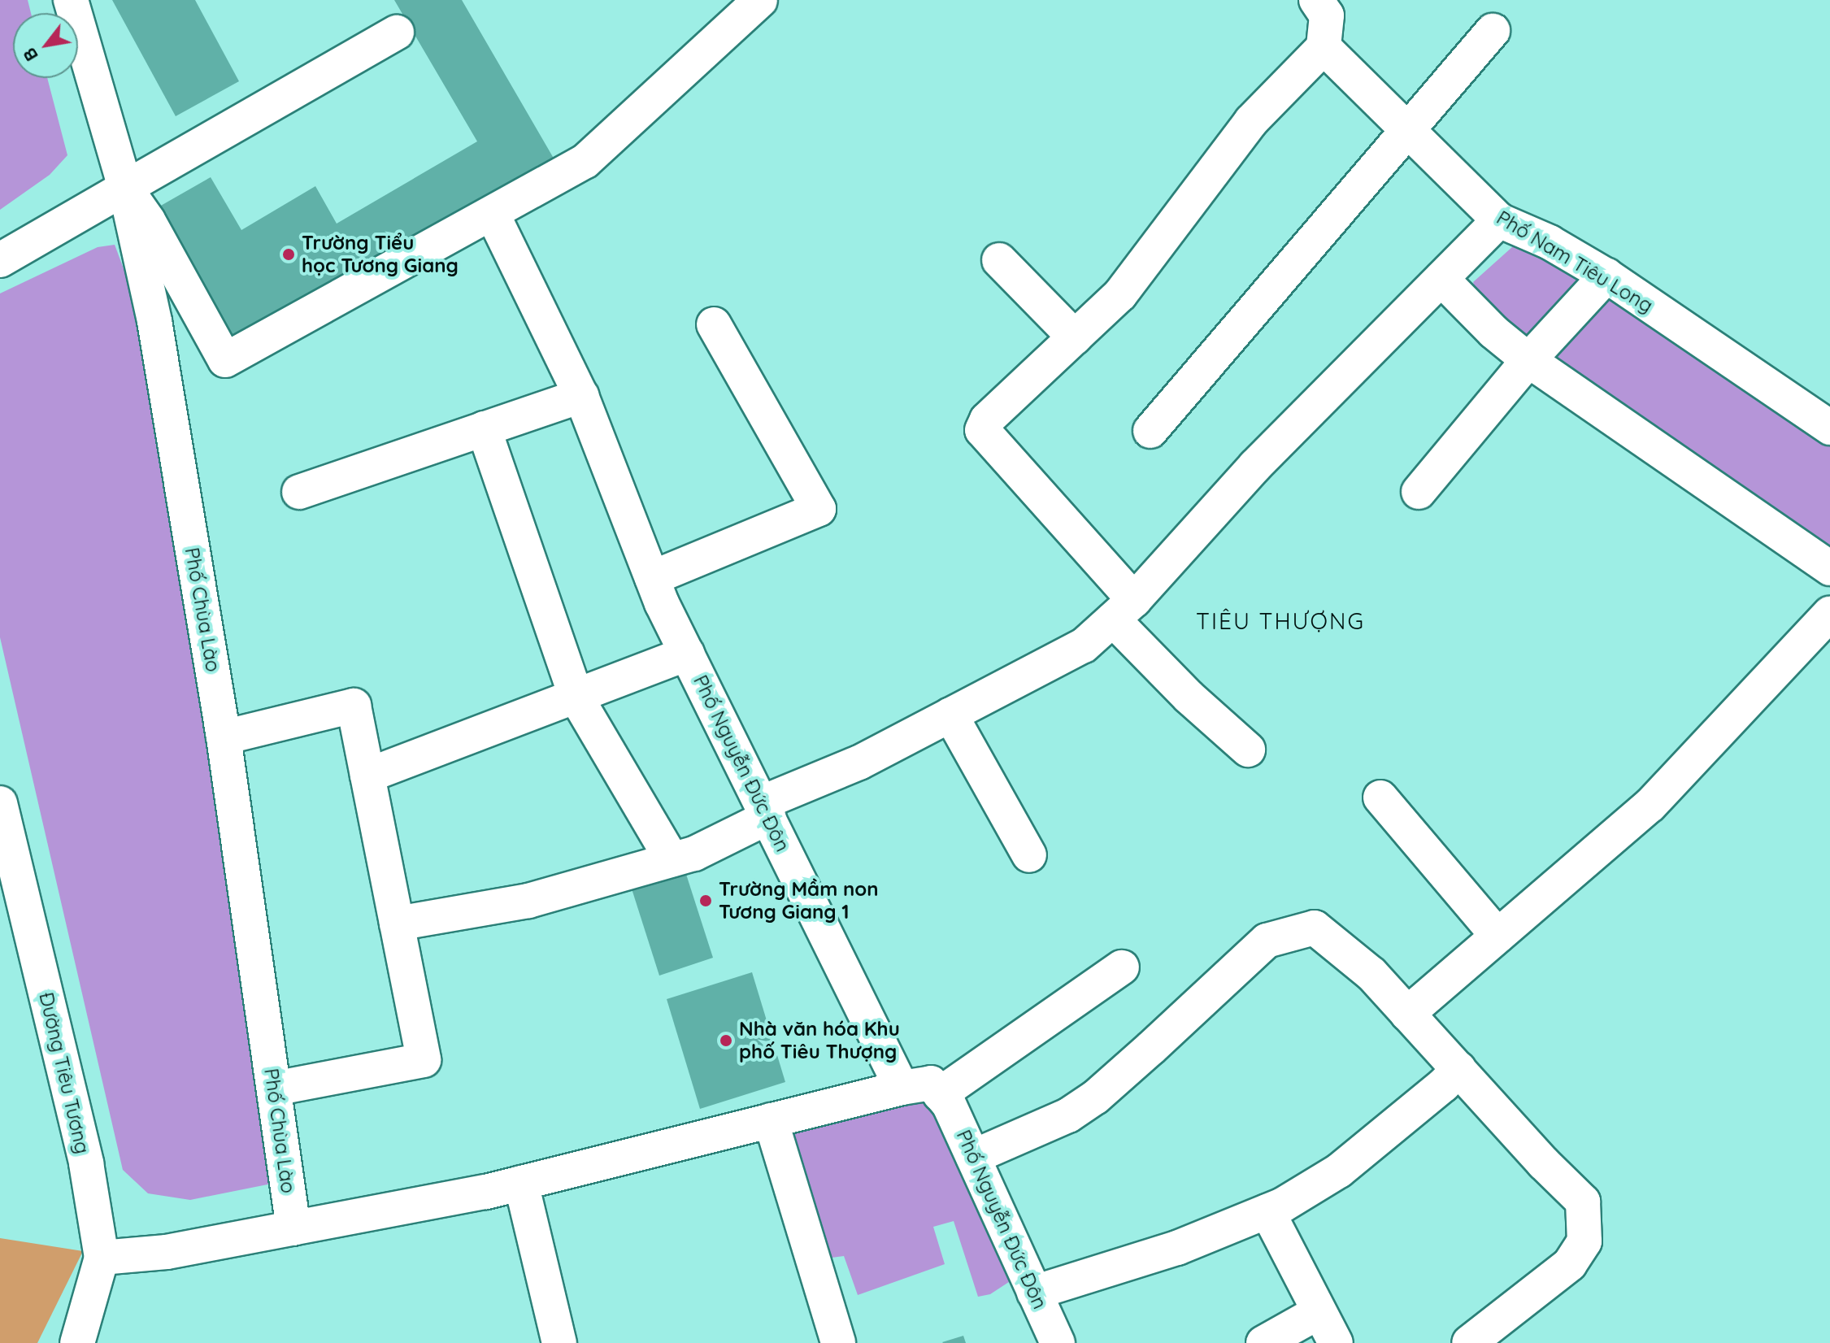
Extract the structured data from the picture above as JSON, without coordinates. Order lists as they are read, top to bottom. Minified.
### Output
{"streets":{"street":["Phố Nam Tiêu Long","Phố Chùa Lào","Phố Nguyễn Đức Đôn","Đường Tiêu Tương"]},"districts":["TIÊU THƯỢNG"],"places":["Trường Tiểu học Tương Giang","Trường Mầm non Tương Giang 1","Nhà văn hóa Khu phố Tiêu Thượng"],"north":"bottom left"}
